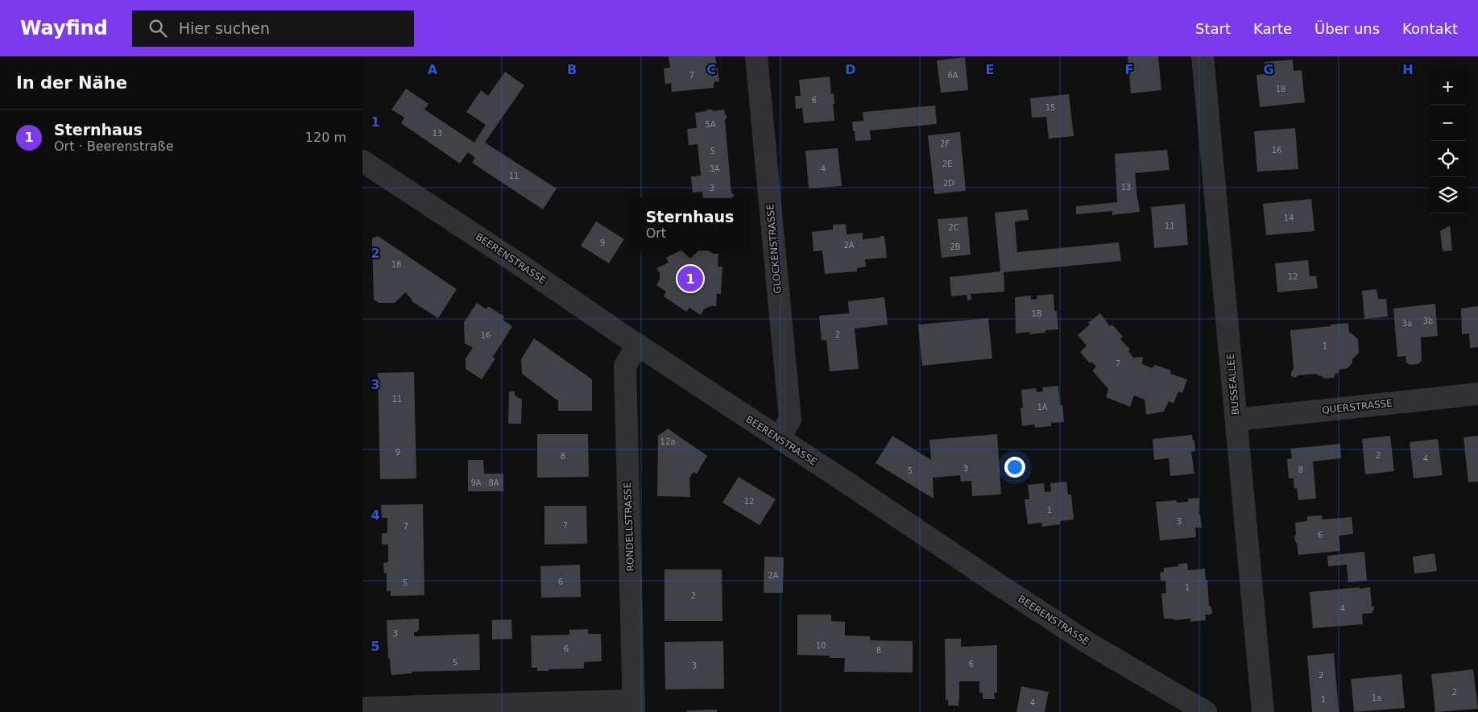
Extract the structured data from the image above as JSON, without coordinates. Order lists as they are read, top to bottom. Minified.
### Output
{"streets":{"street":["GLOCKENSTRASSE","BEERENSTRASSE","BUSSEALLEE","QUERSTRASSE","RONDELLSTRASSE"]},"crossings":[["GLOCKENSTRASSE","BEERENSTRASSE"],["BEERENSTRASSE","RONDELLSTRASSE"],["BUSSEALLEE","QUERSTRASSE"]],"house_numbers":["7","6A","18","6","15","5A","13","2F","16","5","2E","3A","4","11","2D","13","3","14","11","2C","9","2A","2B","18","12","1B","3b","3a","2","16","1","7","11","1A","12a","9","2","8","4","3","8","5","9A","8A","12","1","3","7","7","6","2A","6","5","1","2","4","3","10","6","8","5","6","3","2","2","1a","1","4"],"page":{"header":"Wayfind","search":"Hier suchen","nav":["Start","Karte","Über uns","Kontakt"],"heading":"In der Nähe","map_buttons":["+","−"],"list":[{"mark":"1","name":"Sternhaus","note":"Ort · Beerenstraße","value":"120 m"}],"popup":["Sternhaus","Ort"],"pins":"1"},"grid":{"columns":["A","B","C","D","E","F","G","H"],"rows":["1","2","3","4","5"]}}
